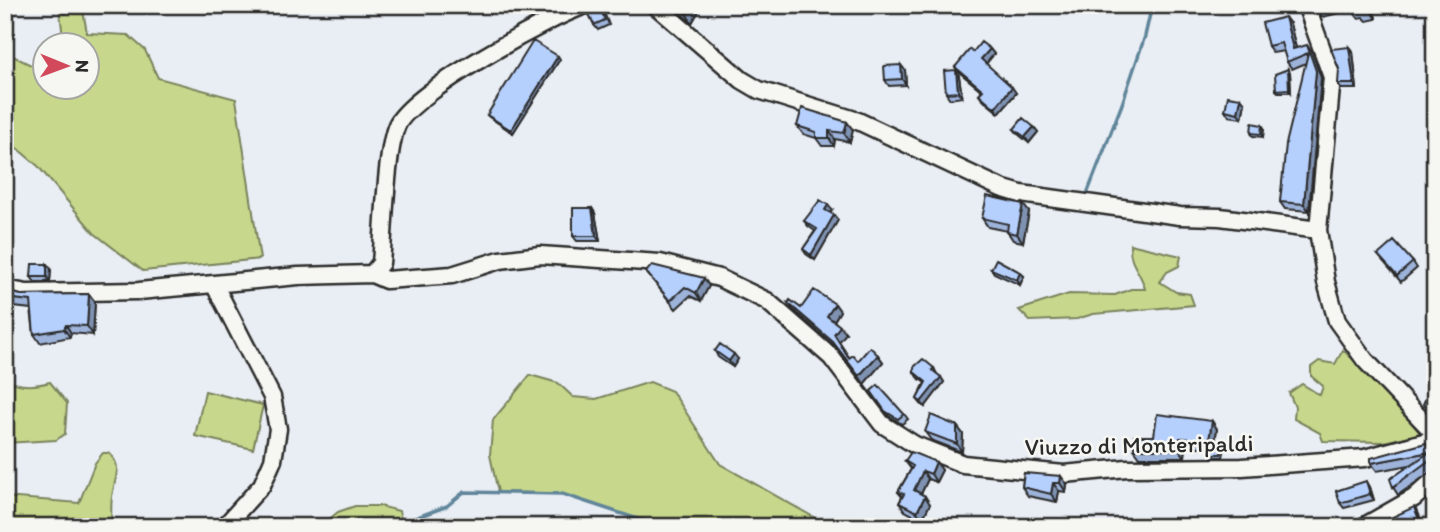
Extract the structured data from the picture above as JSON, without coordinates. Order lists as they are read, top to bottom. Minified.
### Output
{"streets":{"street":["Viuzzo di Monteripaldi"]},"north":"right"}
